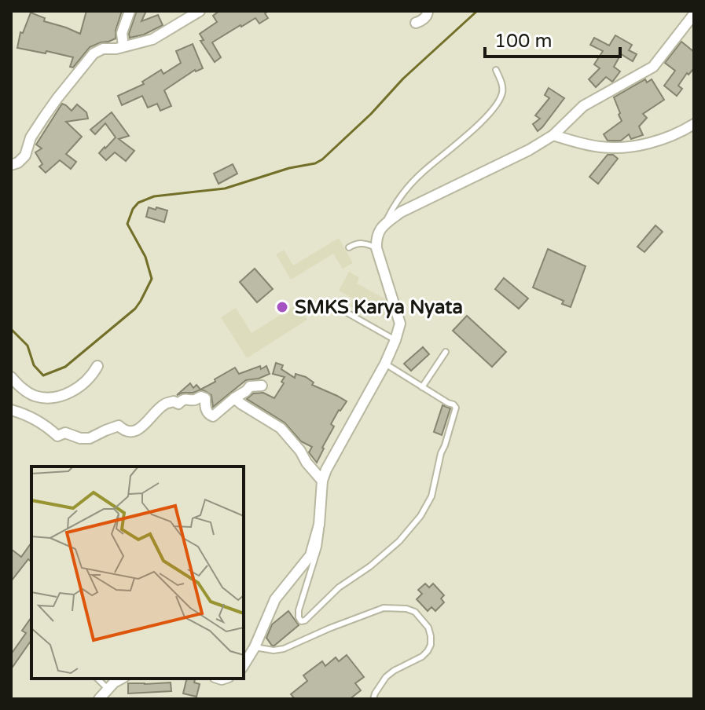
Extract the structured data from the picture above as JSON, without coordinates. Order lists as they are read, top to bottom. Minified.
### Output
{"places":["SMKS Karya Nyata"],"scale_bar":"100 m"}
